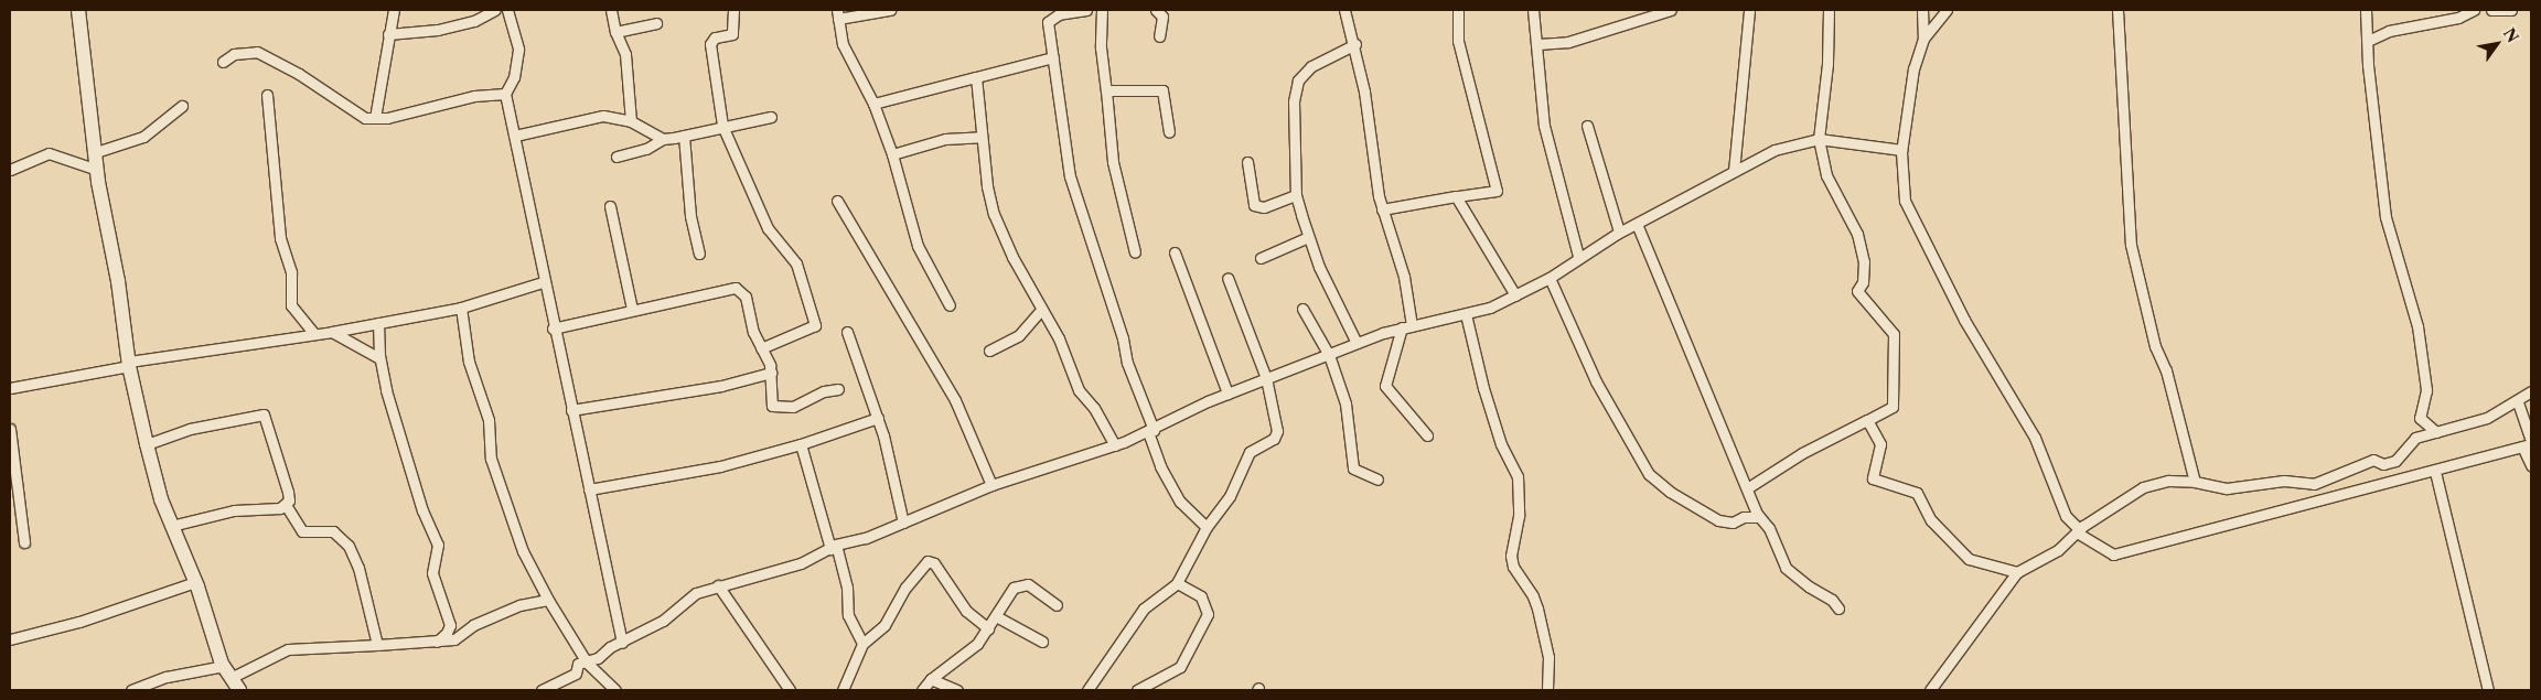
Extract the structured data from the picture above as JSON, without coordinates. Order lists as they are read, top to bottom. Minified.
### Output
{"north":"top right"}
